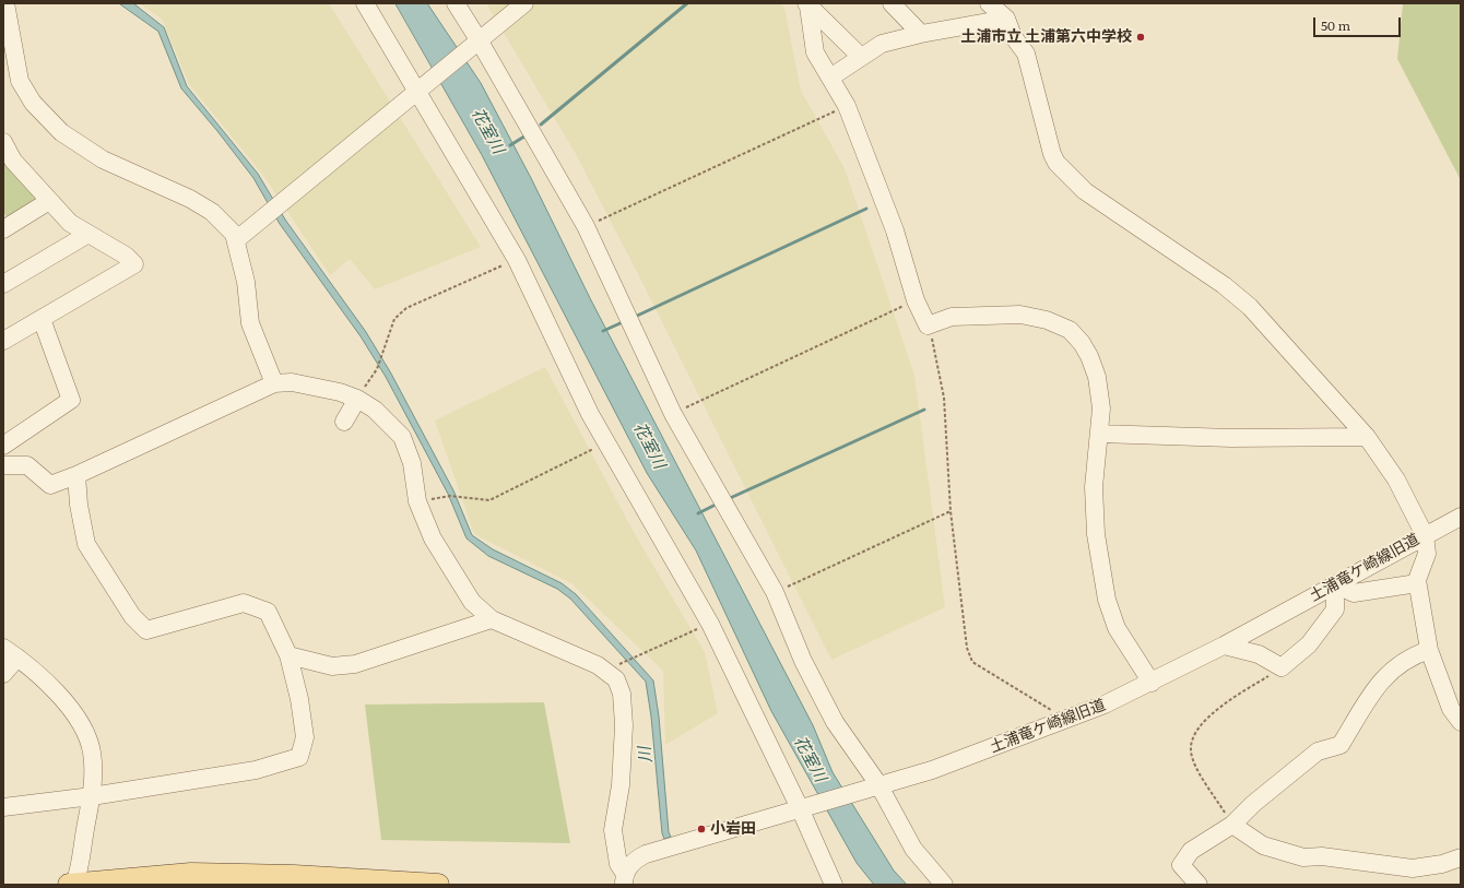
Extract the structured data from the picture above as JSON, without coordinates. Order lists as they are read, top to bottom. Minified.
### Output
{"streets":{"street":["土浦竜ケ崎線旧道"]},"water":["花室川","川"],"places":["土浦市立 土浦第六中学校","小岩田"],"scale_bar":"50 m"}
